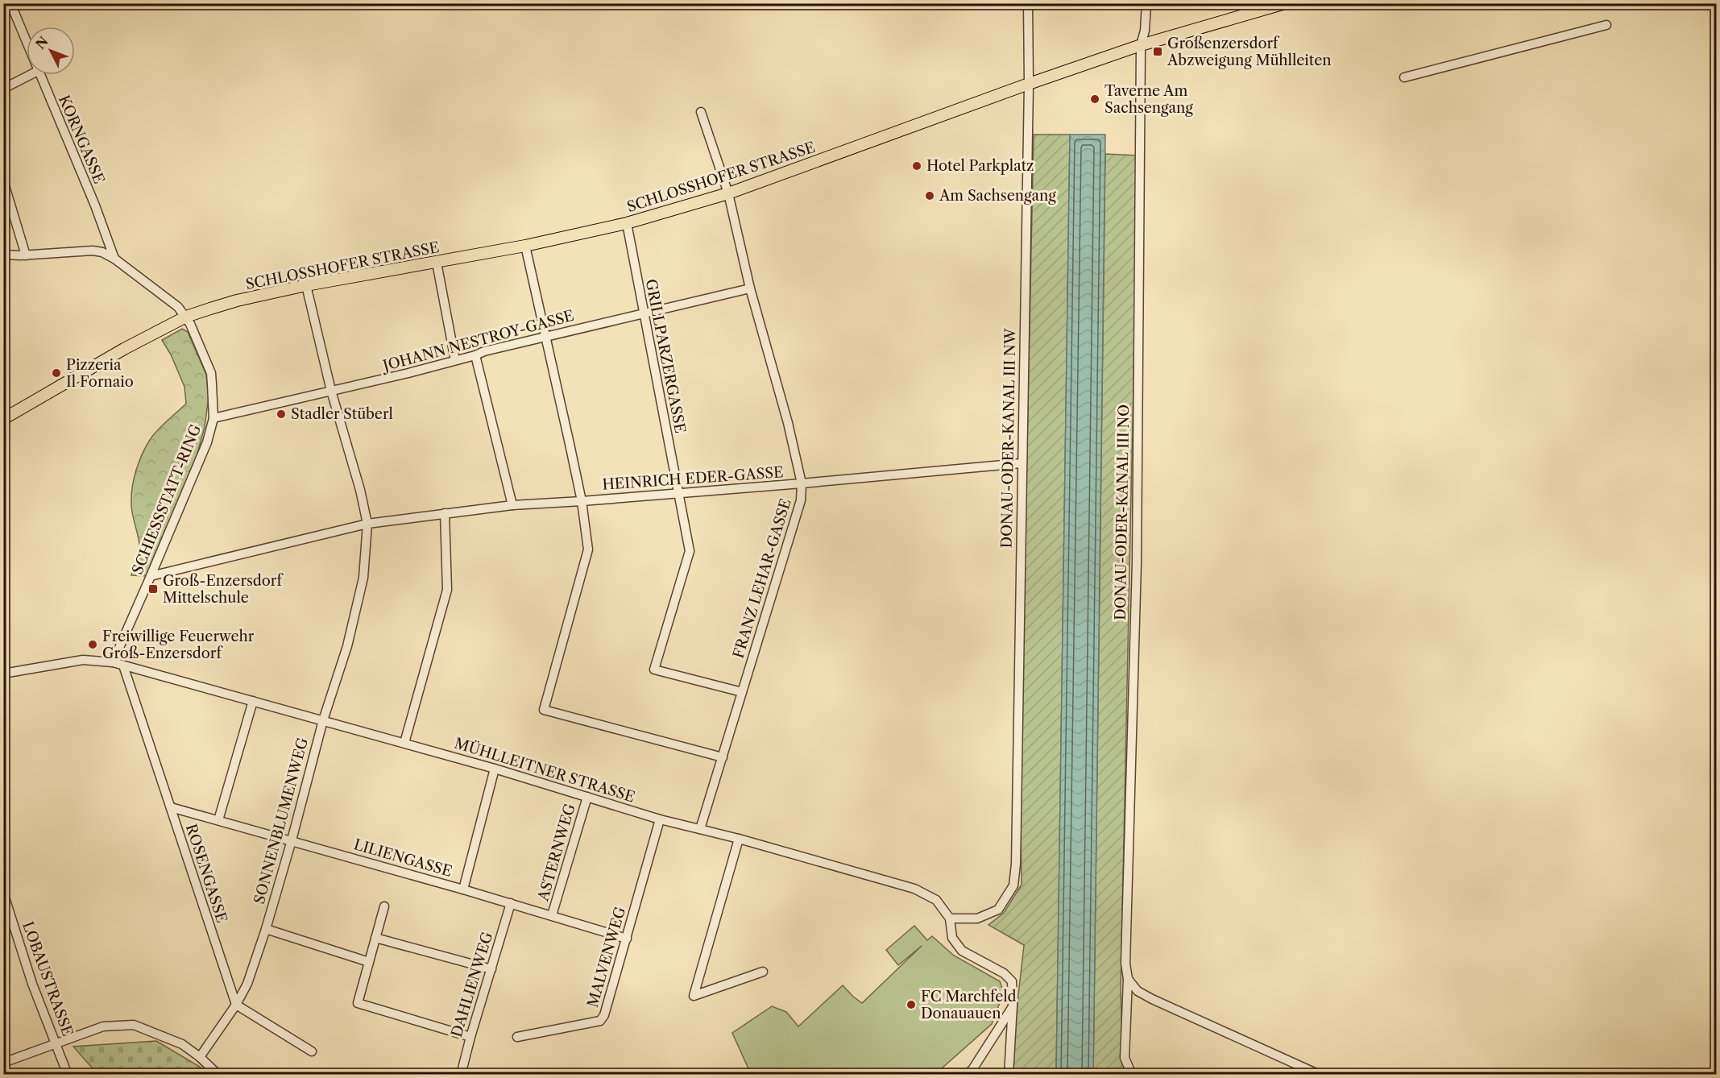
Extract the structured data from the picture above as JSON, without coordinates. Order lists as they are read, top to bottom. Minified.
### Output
{"streets":{"main road":["SCHLOSSHOFER STRASSE"],"street":["KORNGASSE","JOHANN NESTROY-GASSE","GRILLPARZERGASSE","DONAU-ODER-KANAL III NW","HEINRICH EDER-GASSE","SCHIESSSTATT-RING","DONAU-ODER-KANAL III NO","FRANZ LEHAR-GASSE","MÜHLLEITNER STRASSE","SONNENBLUMENWEG","ASTERNWEG","LILIENGASSE","ROSENGASSE","MALVENWEG","LOBAUSTRASSE","DAHLIENWEG"]},"crossings":[["SCHLOSSHOFER STRASSE","GRILLPARZERGASSE"],["SCHLOSSHOFER STRASSE","DONAU-ODER-KANAL III NW"],["SCHLOSSHOFER STRASSE","SCHIESSSTATT-RING"],["SCHLOSSHOFER STRASSE","DONAU-ODER-KANAL III NO"],["SCHLOSSHOFER STRASSE","FRANZ LEHAR-GASSE"],["SCHLOSSHOFER STRASSE","SONNENBLUMENWEG"],["JOHANN NESTROY-GASSE","GRILLPARZERGASSE"],["JOHANN NESTROY-GASSE","SCHIESSSTATT-RING"],["JOHANN NESTROY-GASSE","FRANZ LEHAR-GASSE"],["JOHANN NESTROY-GASSE","SONNENBLUMENWEG"],["GRILLPARZERGASSE","HEINRICH EDER-GASSE"],["GRILLPARZERGASSE","FRANZ LEHAR-GASSE"],["DONAU-ODER-KANAL III NW","HEINRICH EDER-GASSE"],["DONAU-ODER-KANAL III NW","MÜHLLEITNER STRASSE"],["HEINRICH EDER-GASSE","SCHIESSSTATT-RING"],["HEINRICH EDER-GASSE","FRANZ LEHAR-GASSE"],["HEINRICH EDER-GASSE","SONNENBLUMENWEG"],["SCHIESSSTATT-RING","MÜHLLEITNER STRASSE"],["FRANZ LEHAR-GASSE","MÜHLLEITNER STRASSE"],["MÜHLLEITNER STRASSE","SONNENBLUMENWEG"],["MÜHLLEITNER STRASSE","ASTERNWEG"],["MÜHLLEITNER STRASSE","ROSENGASSE"],["MÜHLLEITNER STRASSE","MALVENWEG"],["SONNENBLUMENWEG","LILIENGASSE"],["SONNENBLUMENWEG","ROSENGASSE"],["ASTERNWEG","LILIENGASSE"],["LILIENGASSE","ROSENGASSE"],["LILIENGASSE","MALVENWEG"],["LILIENGASSE","DAHLIENWEG"]],"places":{"transit":["Großenzersdorf Abzweigung Mühlleiten","Groß-Enzersdorf Mittelschule"],"other":["Taverne Am Sachsengang","Hotel Parkplatz","Am Sachsengang","Pizzeria Il Fornaio","Stadler Stüberl","Freiwillige Feuerwehr Groß-Enzersdorf","FC Marchfeld Donauauen"]},"north":"top left"}
